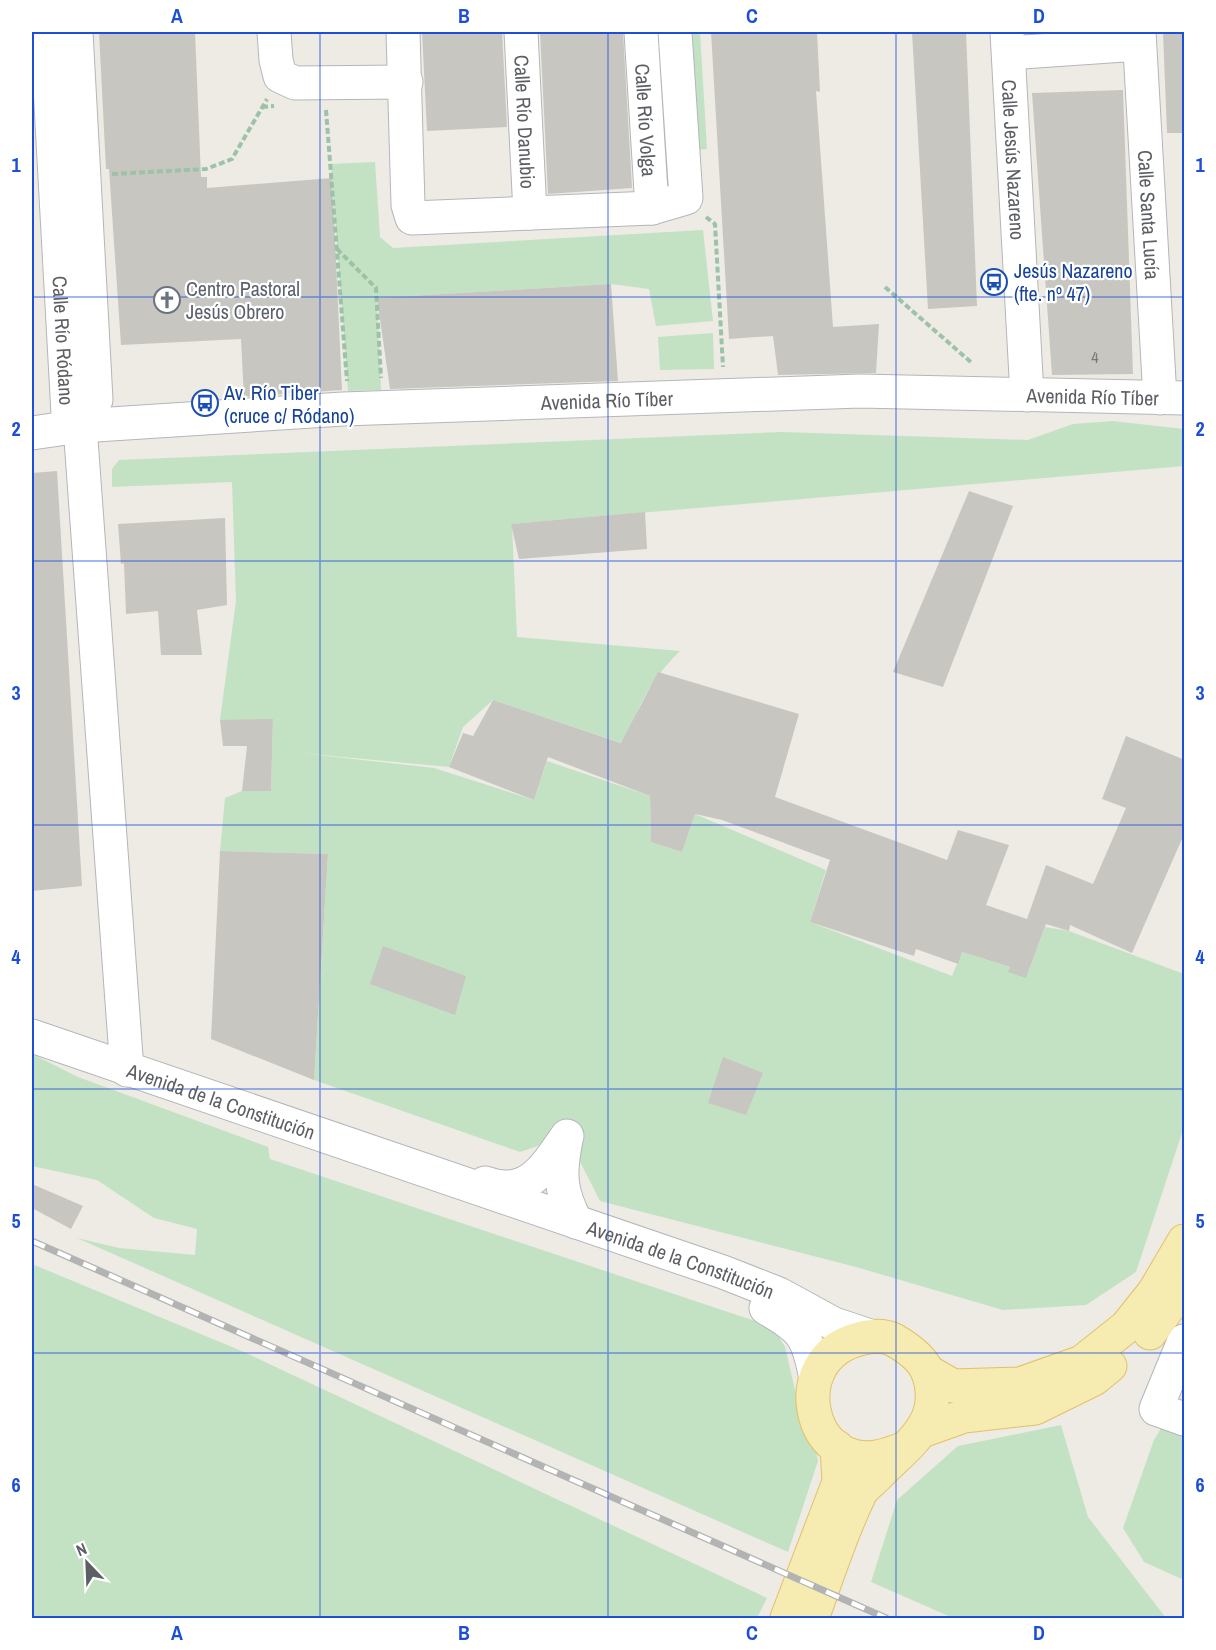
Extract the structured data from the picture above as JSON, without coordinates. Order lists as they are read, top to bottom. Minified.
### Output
{"streets":{"street":["Calle Río Volga","Calle Río Danubio","Calle Jesús Nazareno","Calle Santa Lucía","Calle Río Ródano","Avenida Río Tíber","Avenida de la Constitución"]},"crossings":[["Calle Jesús Nazareno","Avenida Río Tíber"],["Calle Santa Lucía","Avenida Río Tíber"],["Calle Río Ródano","Avenida Río Tíber"]],"places":{"bus stop":["Jesús Nazareno (fte. nº 47)","Av. Río Tiber (cruce c/ Ródano)"],"church":["Centro Pastoral Jesús Obrero"]},"house_numbers":["4"],"north":"top left","grid":{"columns":["A","B","C","D"],"rows":["1","2","3","4","5","6"]}}
